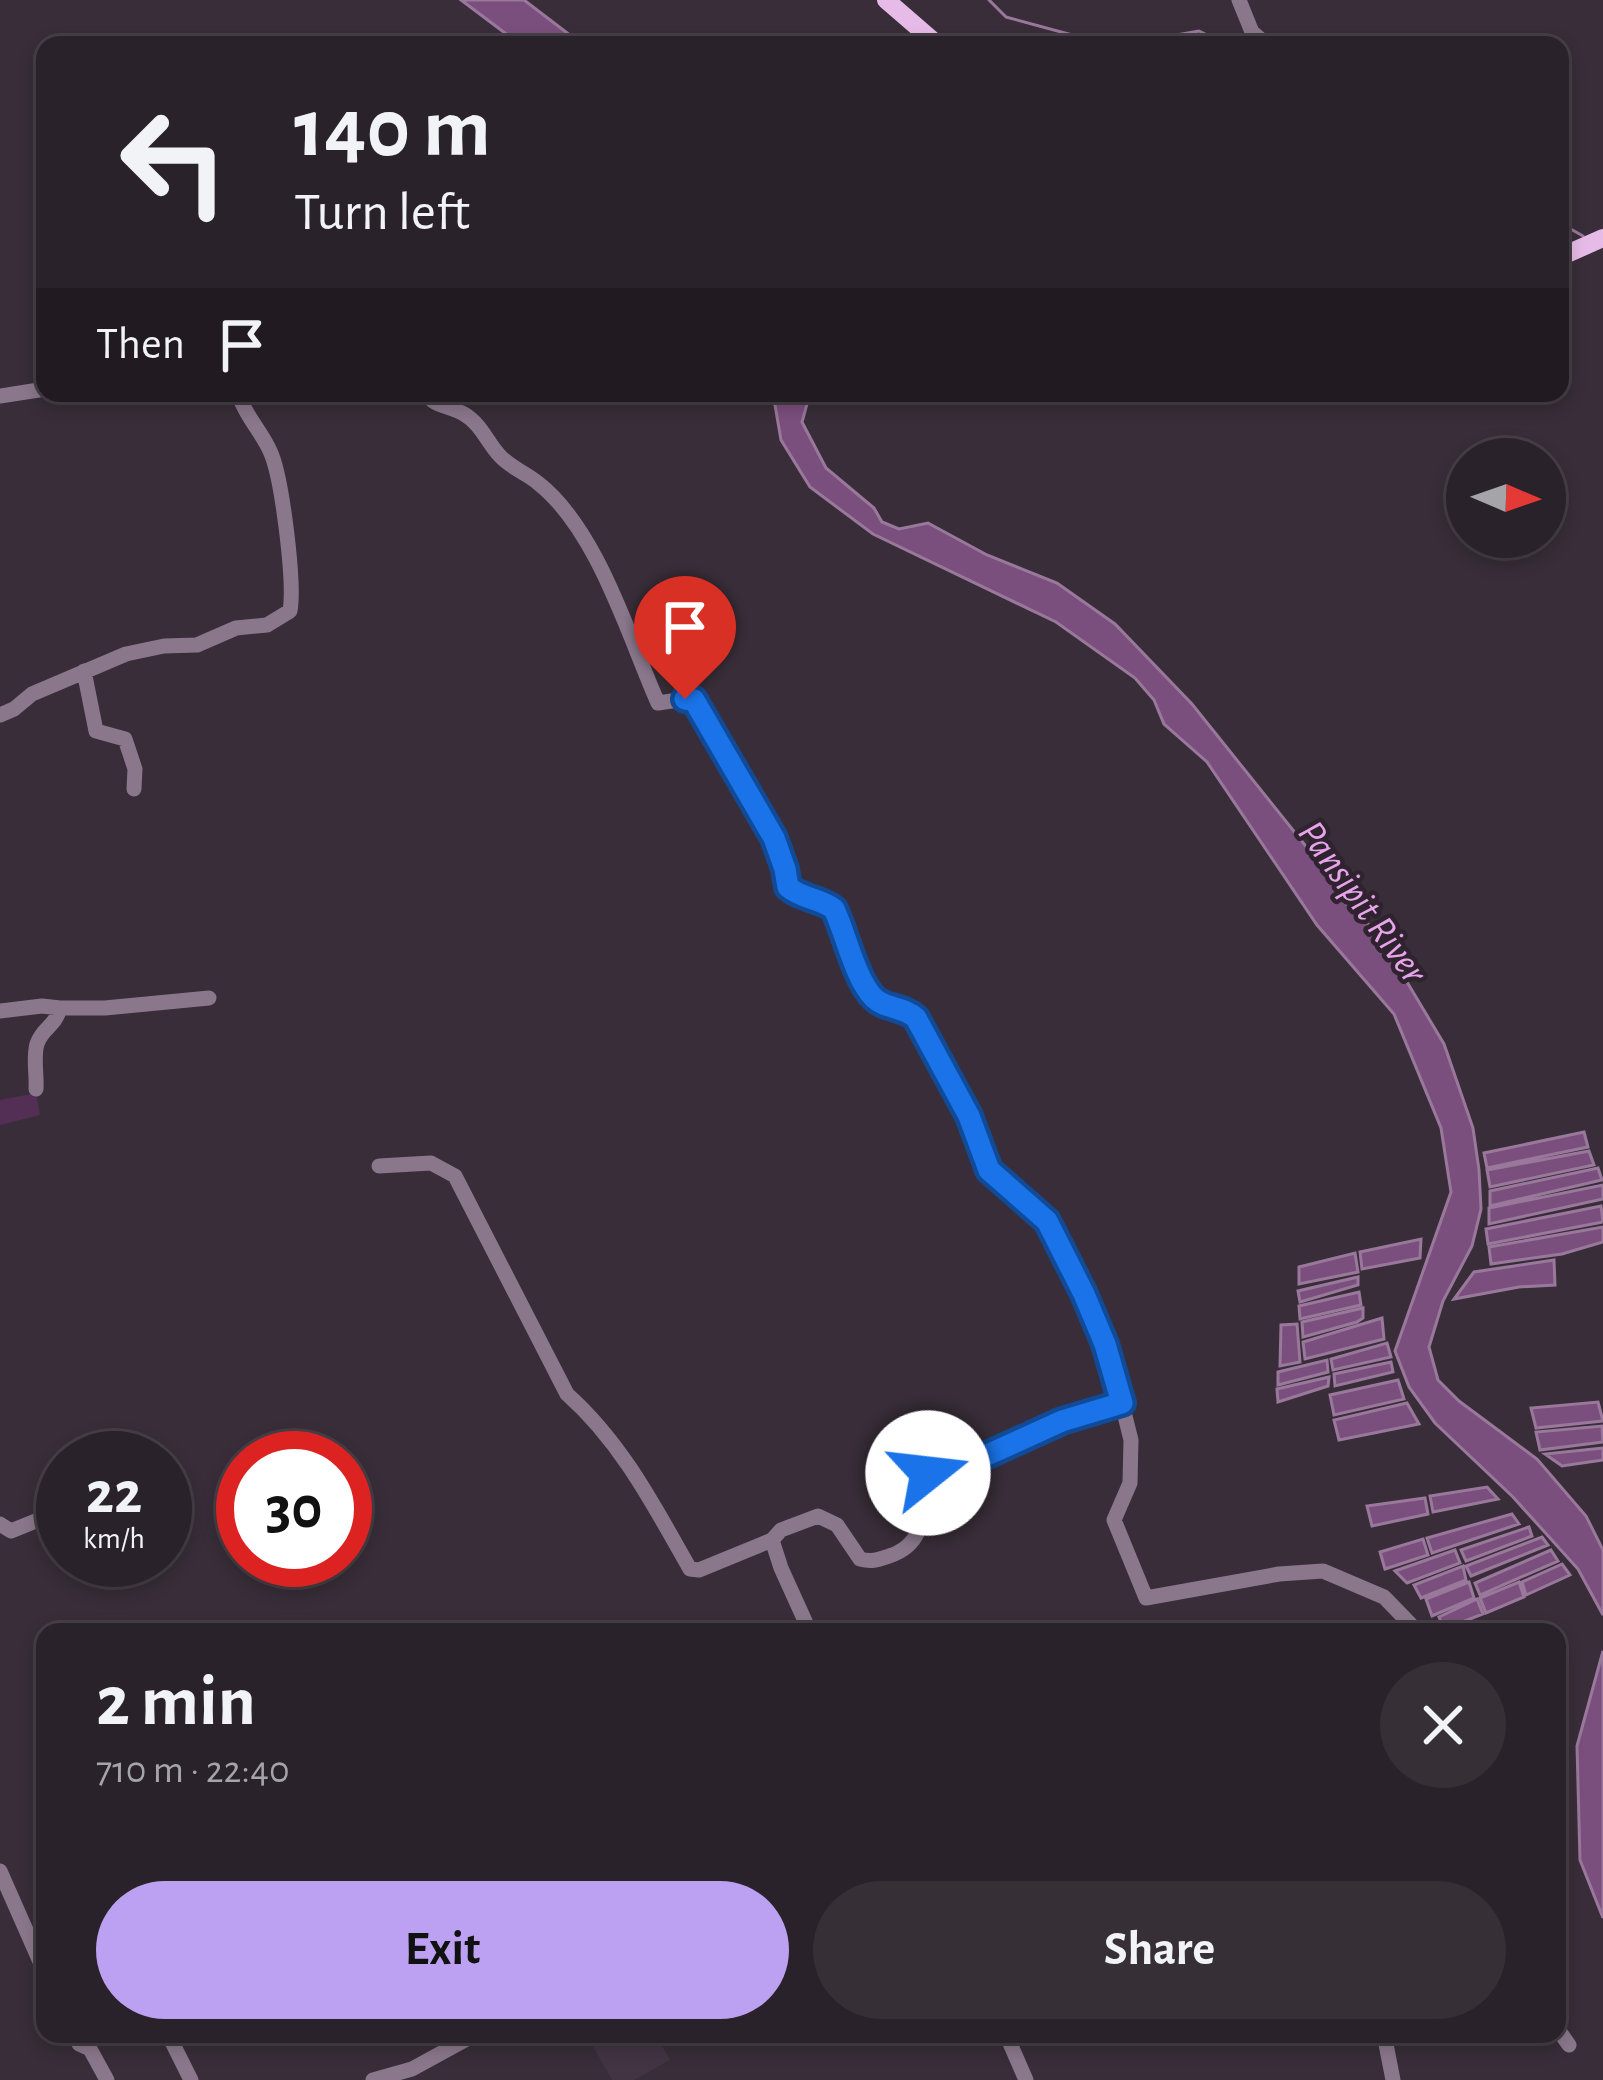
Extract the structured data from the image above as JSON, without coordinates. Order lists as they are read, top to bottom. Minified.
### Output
{"water":["Pansipit River"],"north":"right","page":{"turn":["140 m","Turn left"],"then":"Then","speed":"22 km/h","limit":"30","heading":["2 min","710 m · 22:40"],"buttons":["Exit","Share"]}}
